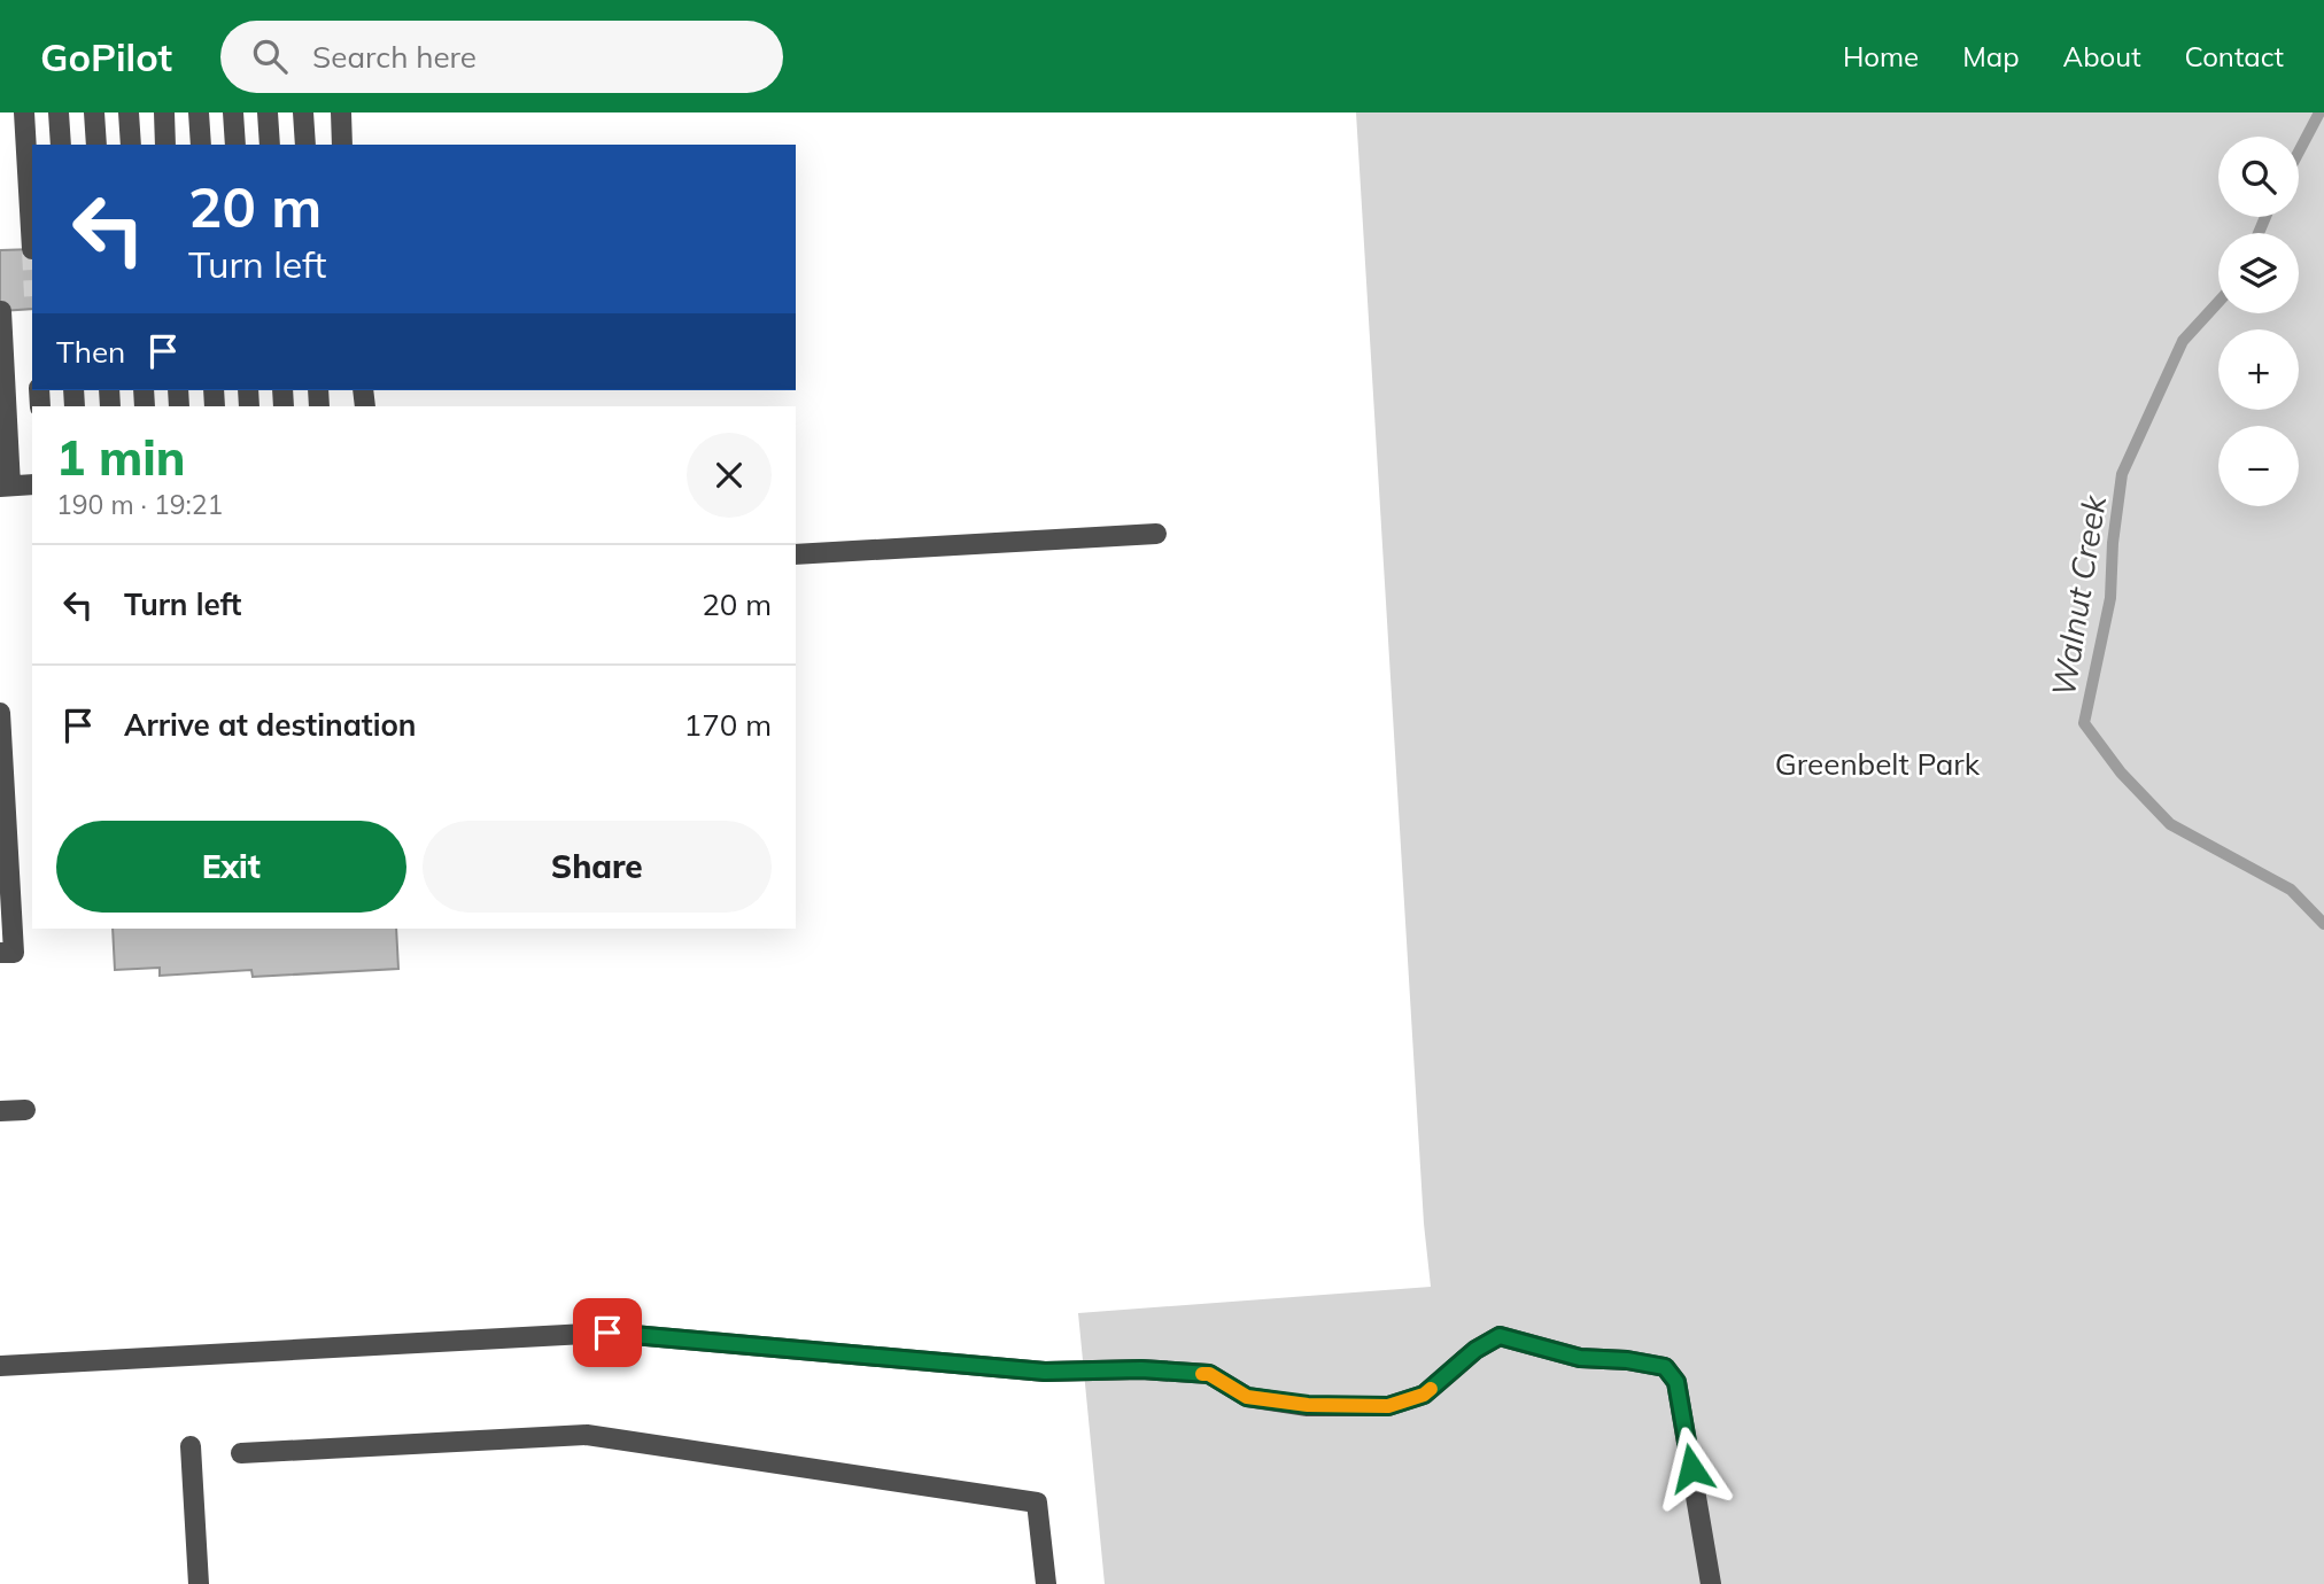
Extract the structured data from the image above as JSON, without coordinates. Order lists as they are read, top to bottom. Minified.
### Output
{"water":["Walnut Creek"],"parks":["Greenbelt Park"],"page":{"header":"GoPilot","search":"Search here","nav":["Home","Map","About","Contact"],"map_buttons":["+","−"],"turn":["20 m","Turn left"],"then":"Then","heading":["1 min","190 m · 19:21"],"list":[{"name":"Turn left","value":"20 m"},{"name":"Arrive at destination","value":"170 m"}],"buttons":["Exit","Share"]}}
